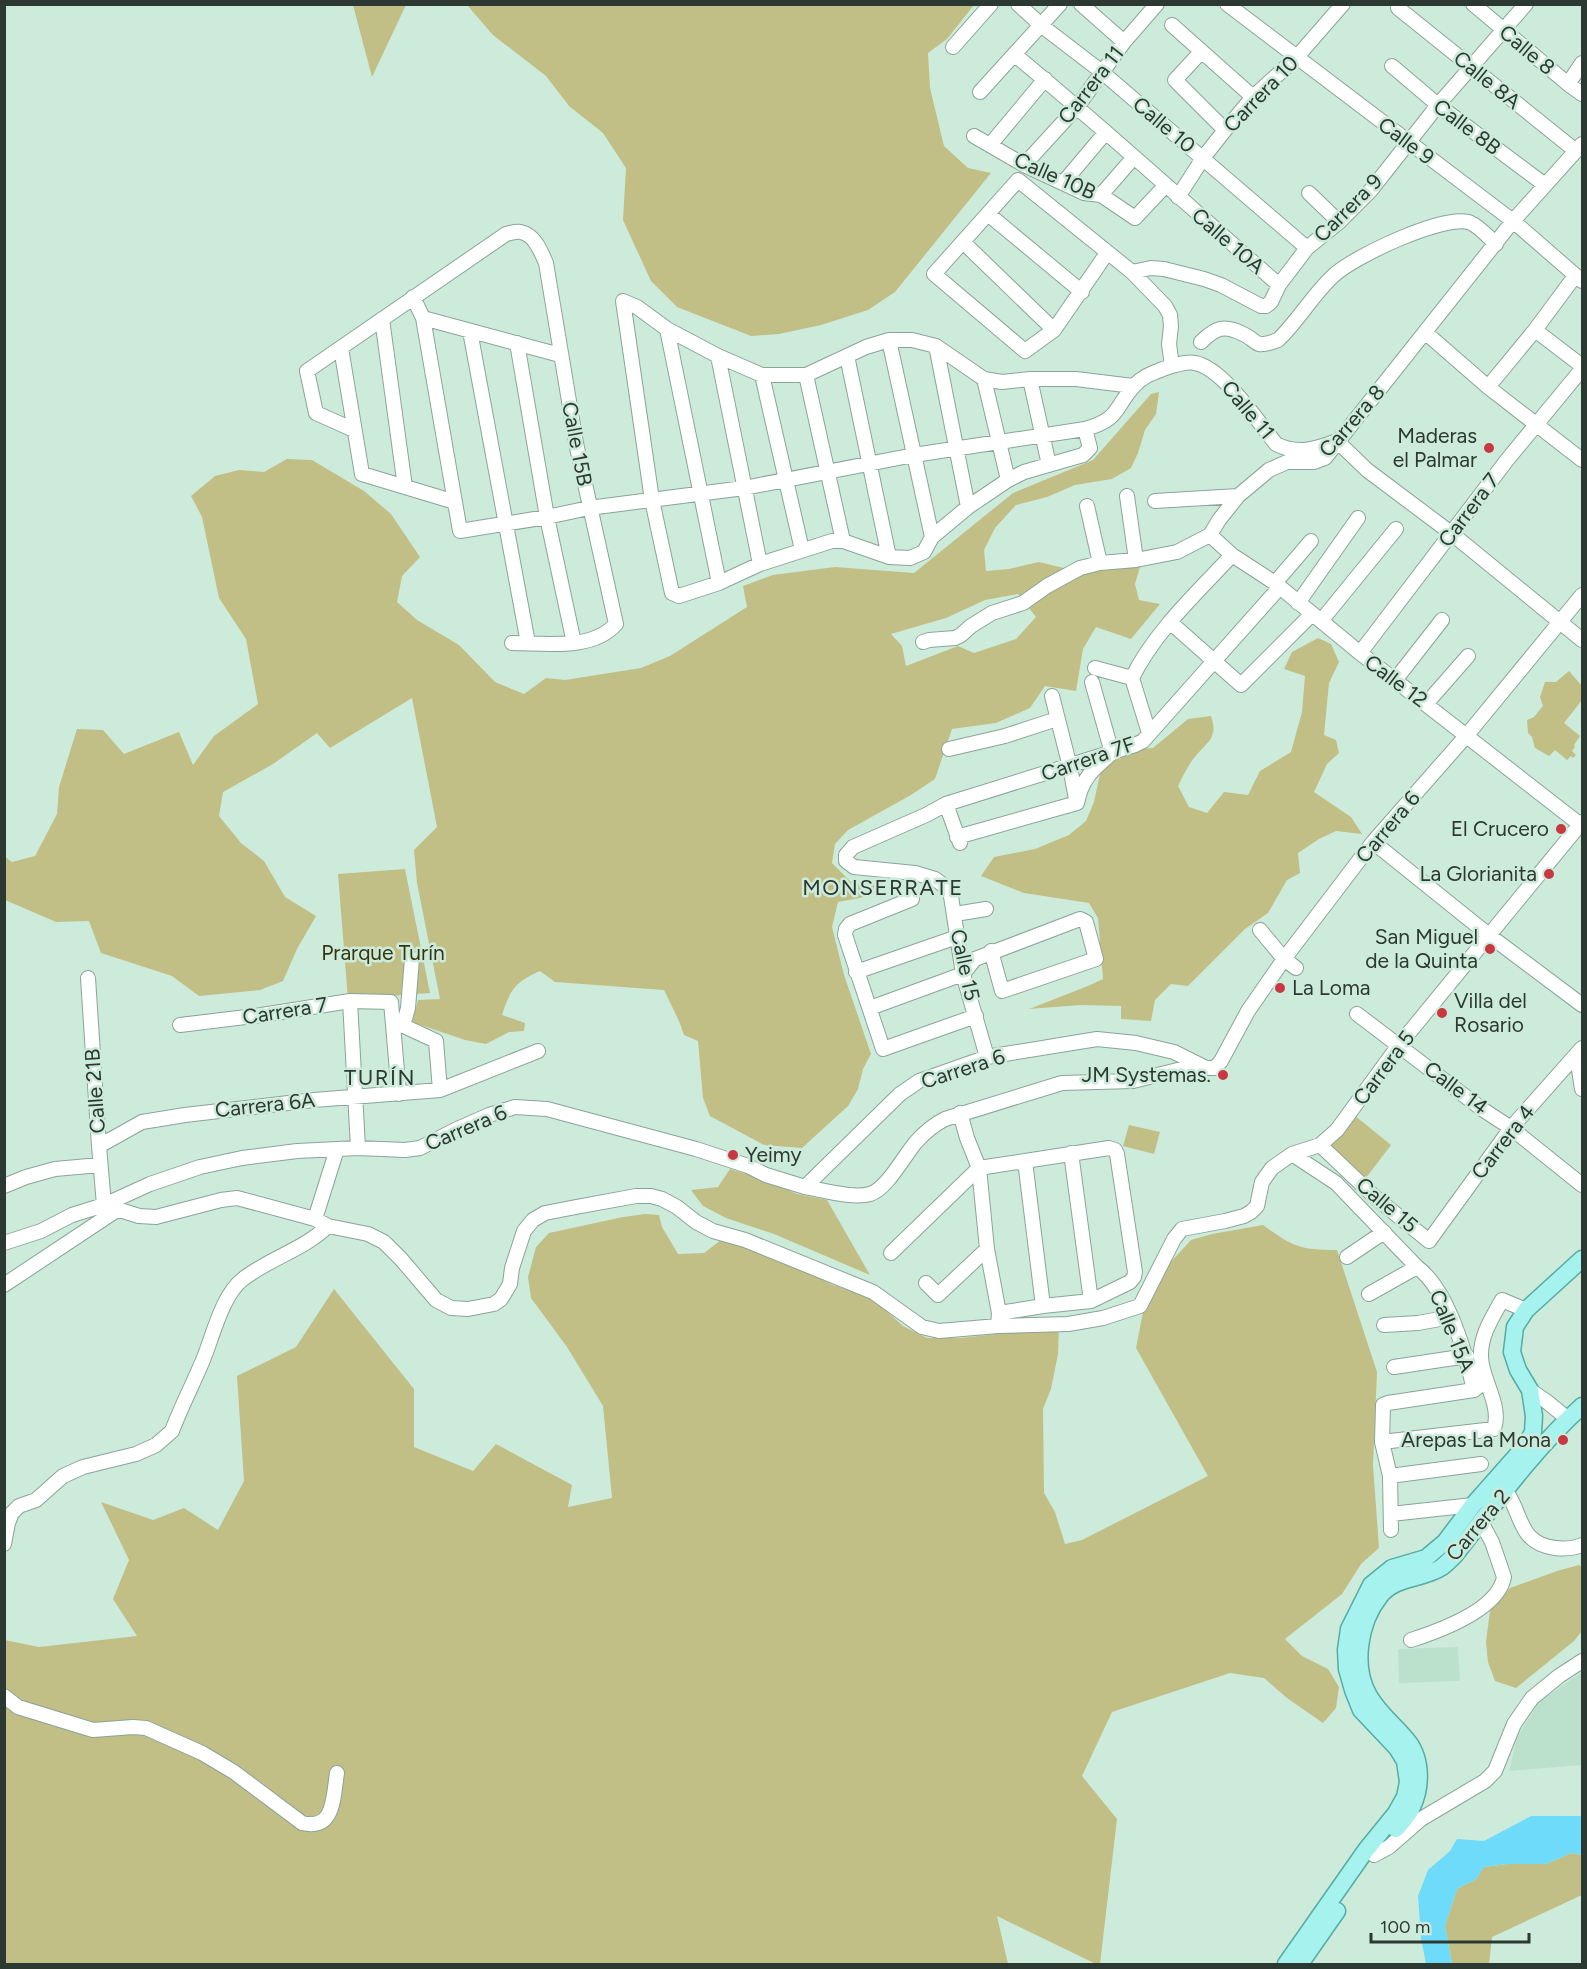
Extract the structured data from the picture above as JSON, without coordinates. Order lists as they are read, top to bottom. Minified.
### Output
{"streets":{"main road":["Carrera 2"],"street":["Calle 8","Calle 8A","Carrera 11","Carrera 10","Calle 10","Calle 8B","Calle 9","Calle 10B","Carrera 9","Calle 10A","Calle 11","Carrera 8","Calle 15B","Carrera 7","Calle 12","Carrera 7F","Carrera 6","Calle 15","Carrera 5","Calle 14","Calle 21B","Carrera 6A","Carrera 4","Calle 15A"]},"crossings":[["Calle 8","Carrera 9"],["Calle 8A","Carrera 9"],["Calle 8A","Carrera 8"],["Carrera 11","Calle 10"],["Carrera 11","Calle 10B"],["Carrera 10","Calle 10"],["Carrera 10","Calle 9"],["Carrera 10","Calle 10A"],["Calle 10","Carrera 9"],["Calle 8B","Carrera 9"],["Calle 8B","Carrera 8"],["Calle 9","Carrera 9"],["Calle 9","Carrera 8"],["Carrera 9","Calle 10A"],["Calle 11","Carrera 8"],["Carrera 8","Calle 12"],["Carrera 7","Calle 12"],["Calle 12","Carrera 7F"],["Calle 12","Carrera 6"],["Calle 12","Carrera 5"],["Carrera 7F","Calle 15"],["Carrera 6","Calle 15"],["Carrera 6","Calle 21B"],["Calle 15","Carrera 5"],["Calle 15","Carrera 4"],["Carrera 5","Calle 14"],["Calle 14","Carrera 4"],["Calle 21B","Carrera 6A"]],"districts":["MONSERRATE","TURÍN"],"parks":["Prarque Turín"],"places":["Maderas el Palmar","El Crucero","La Glorianita","San Miguel de la Quinta","La Loma","Villa del Rosario","JM Systemas.","Yeimy","Arepas La Mona"],"scale_bar":"100 m"}
